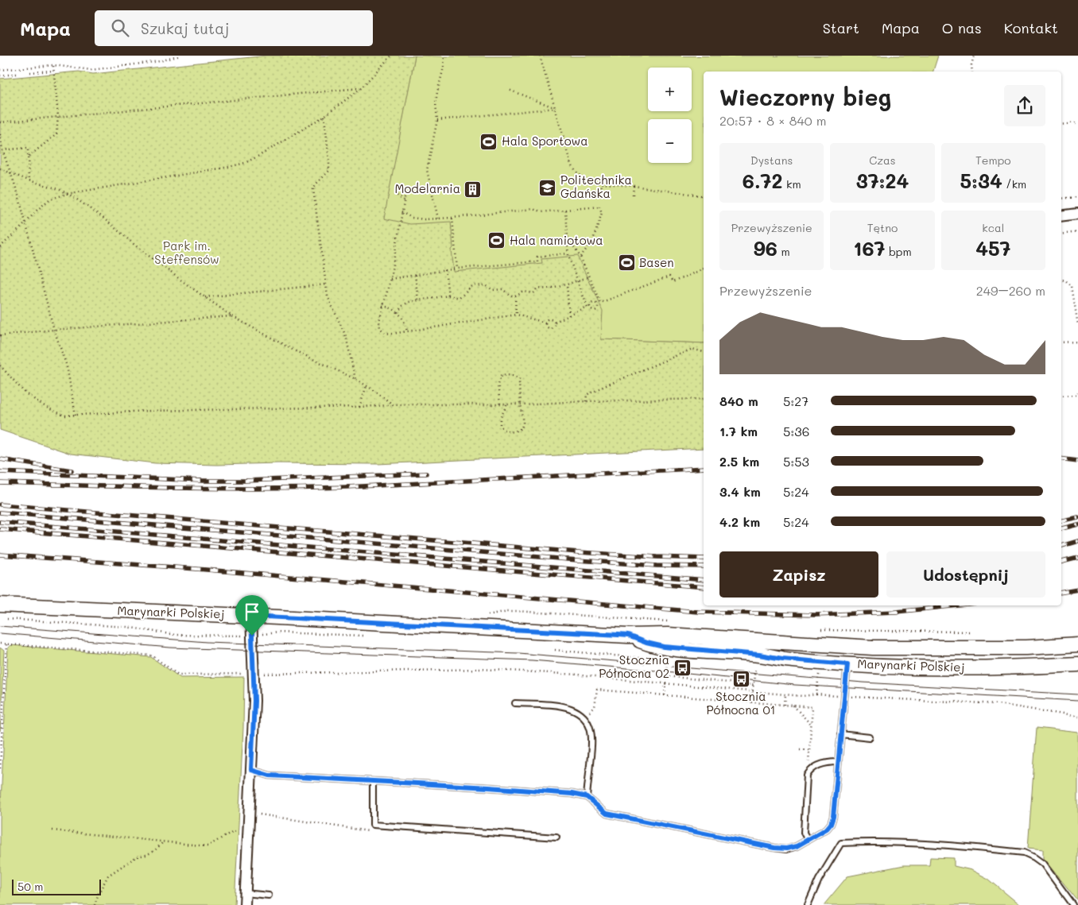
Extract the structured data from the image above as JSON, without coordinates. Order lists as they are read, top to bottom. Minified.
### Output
{"streets":{"main road":["Marynarki Polskiej"]},"parks":["Park im. Steffensów"],"places":{"sports":["Hala Sportowa","Hala namiotowa","Basen"],"school or university":["Politechnika Gdańska"],"building":["Modelarnia"],"bus stop":["Stocznia Północna 02","Stocznia Północna 01"]},"scale_bar":"50 m","page":{"header":"Mapa","search":"Szukaj tutaj","nav":["Start","Mapa","O nas","Kontakt"],"map_buttons":["+","−"],"heading":["Wieczorny bieg","20:57 · 8 × 840 m"],"stats":[["Dystans","6.72 km"],["Czas","37:24"],["Tempo","5:34 /km"],["Przewyższenie","96 m"],["Tętno","167 bpm"],["kcal","457"]],"chart":["Przewyższenie","249–260 m"],"list":[{"name":"840 m","note":"5:27"},{"name":"1.7 km","note":"5:36"},{"name":"2.5 km","note":"5:53"},{"name":"3.4 km","note":"5:24"},{"name":"4.2 km","note":"5:24"}],"buttons":["Zapisz","Udostępnij"],"scale":"50 m"}}
